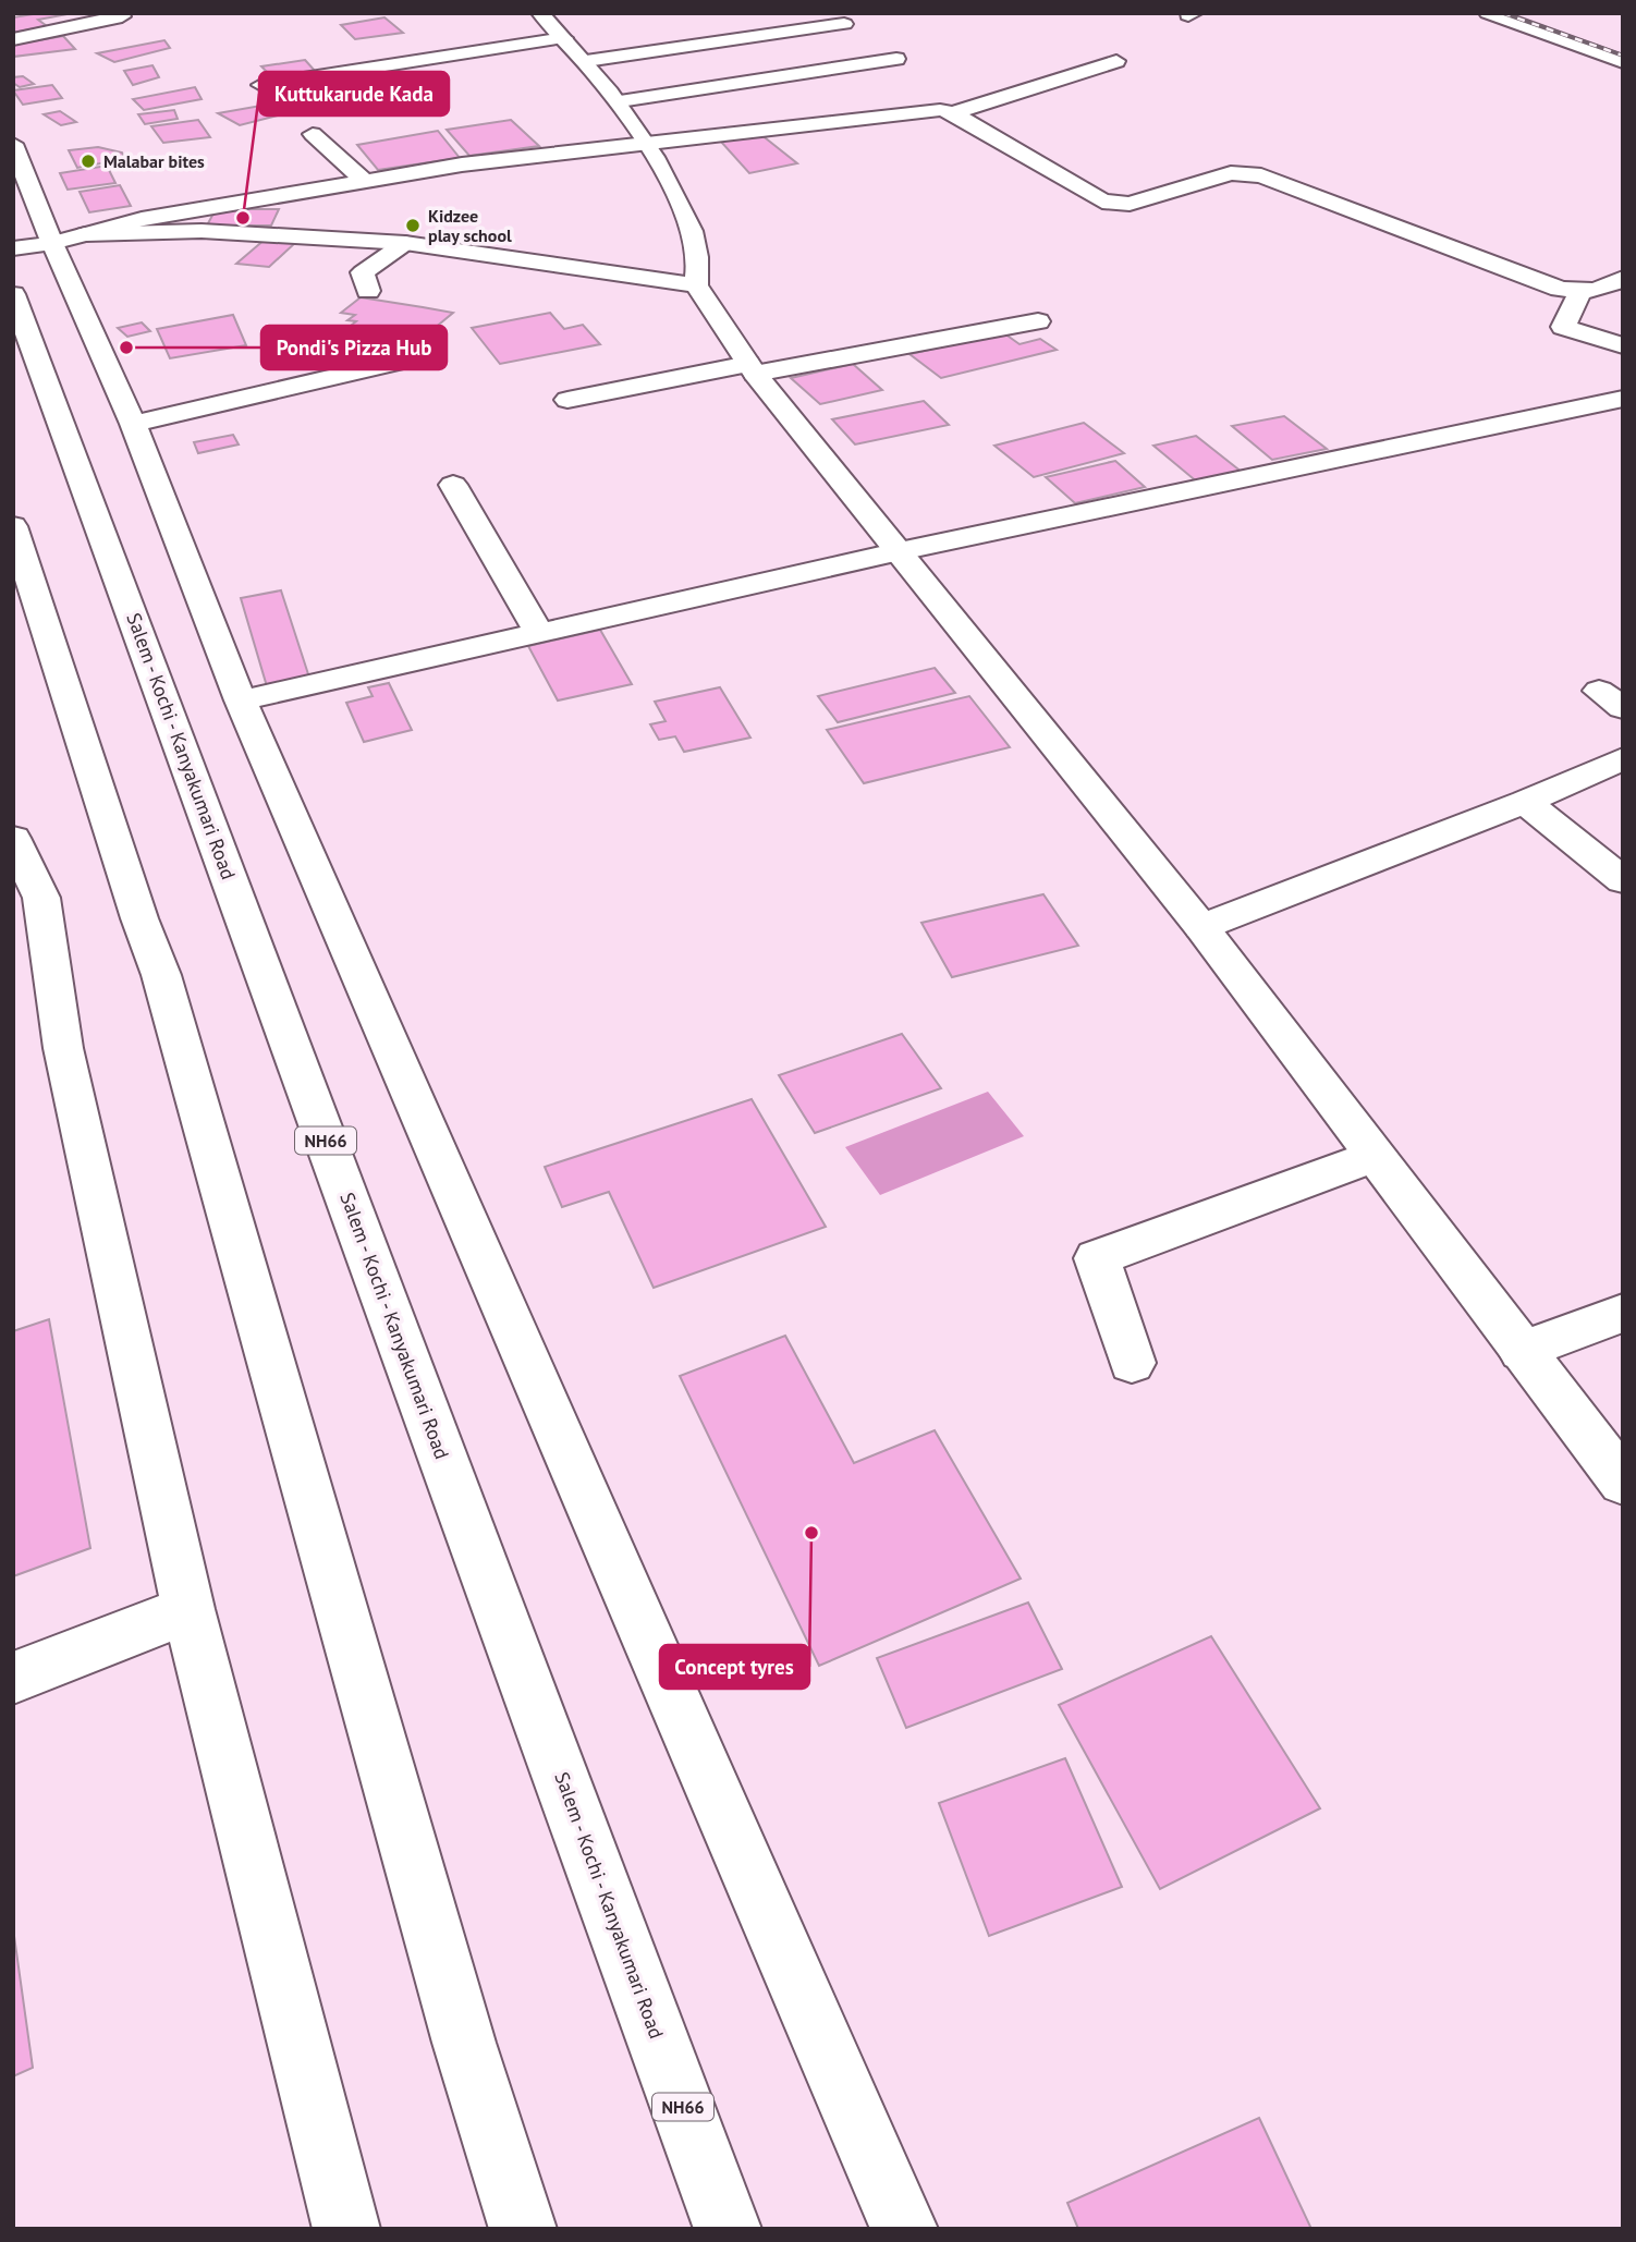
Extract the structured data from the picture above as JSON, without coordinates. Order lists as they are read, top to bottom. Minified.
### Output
{"streets":{"main road":["Salem - Kochi - Kanyakumari Road","NH66"]},"places":["Malabar bites","Kuttukarude Kada","Kidzee play school","Pondi's Pizza Hub","Concept tyres"]}
